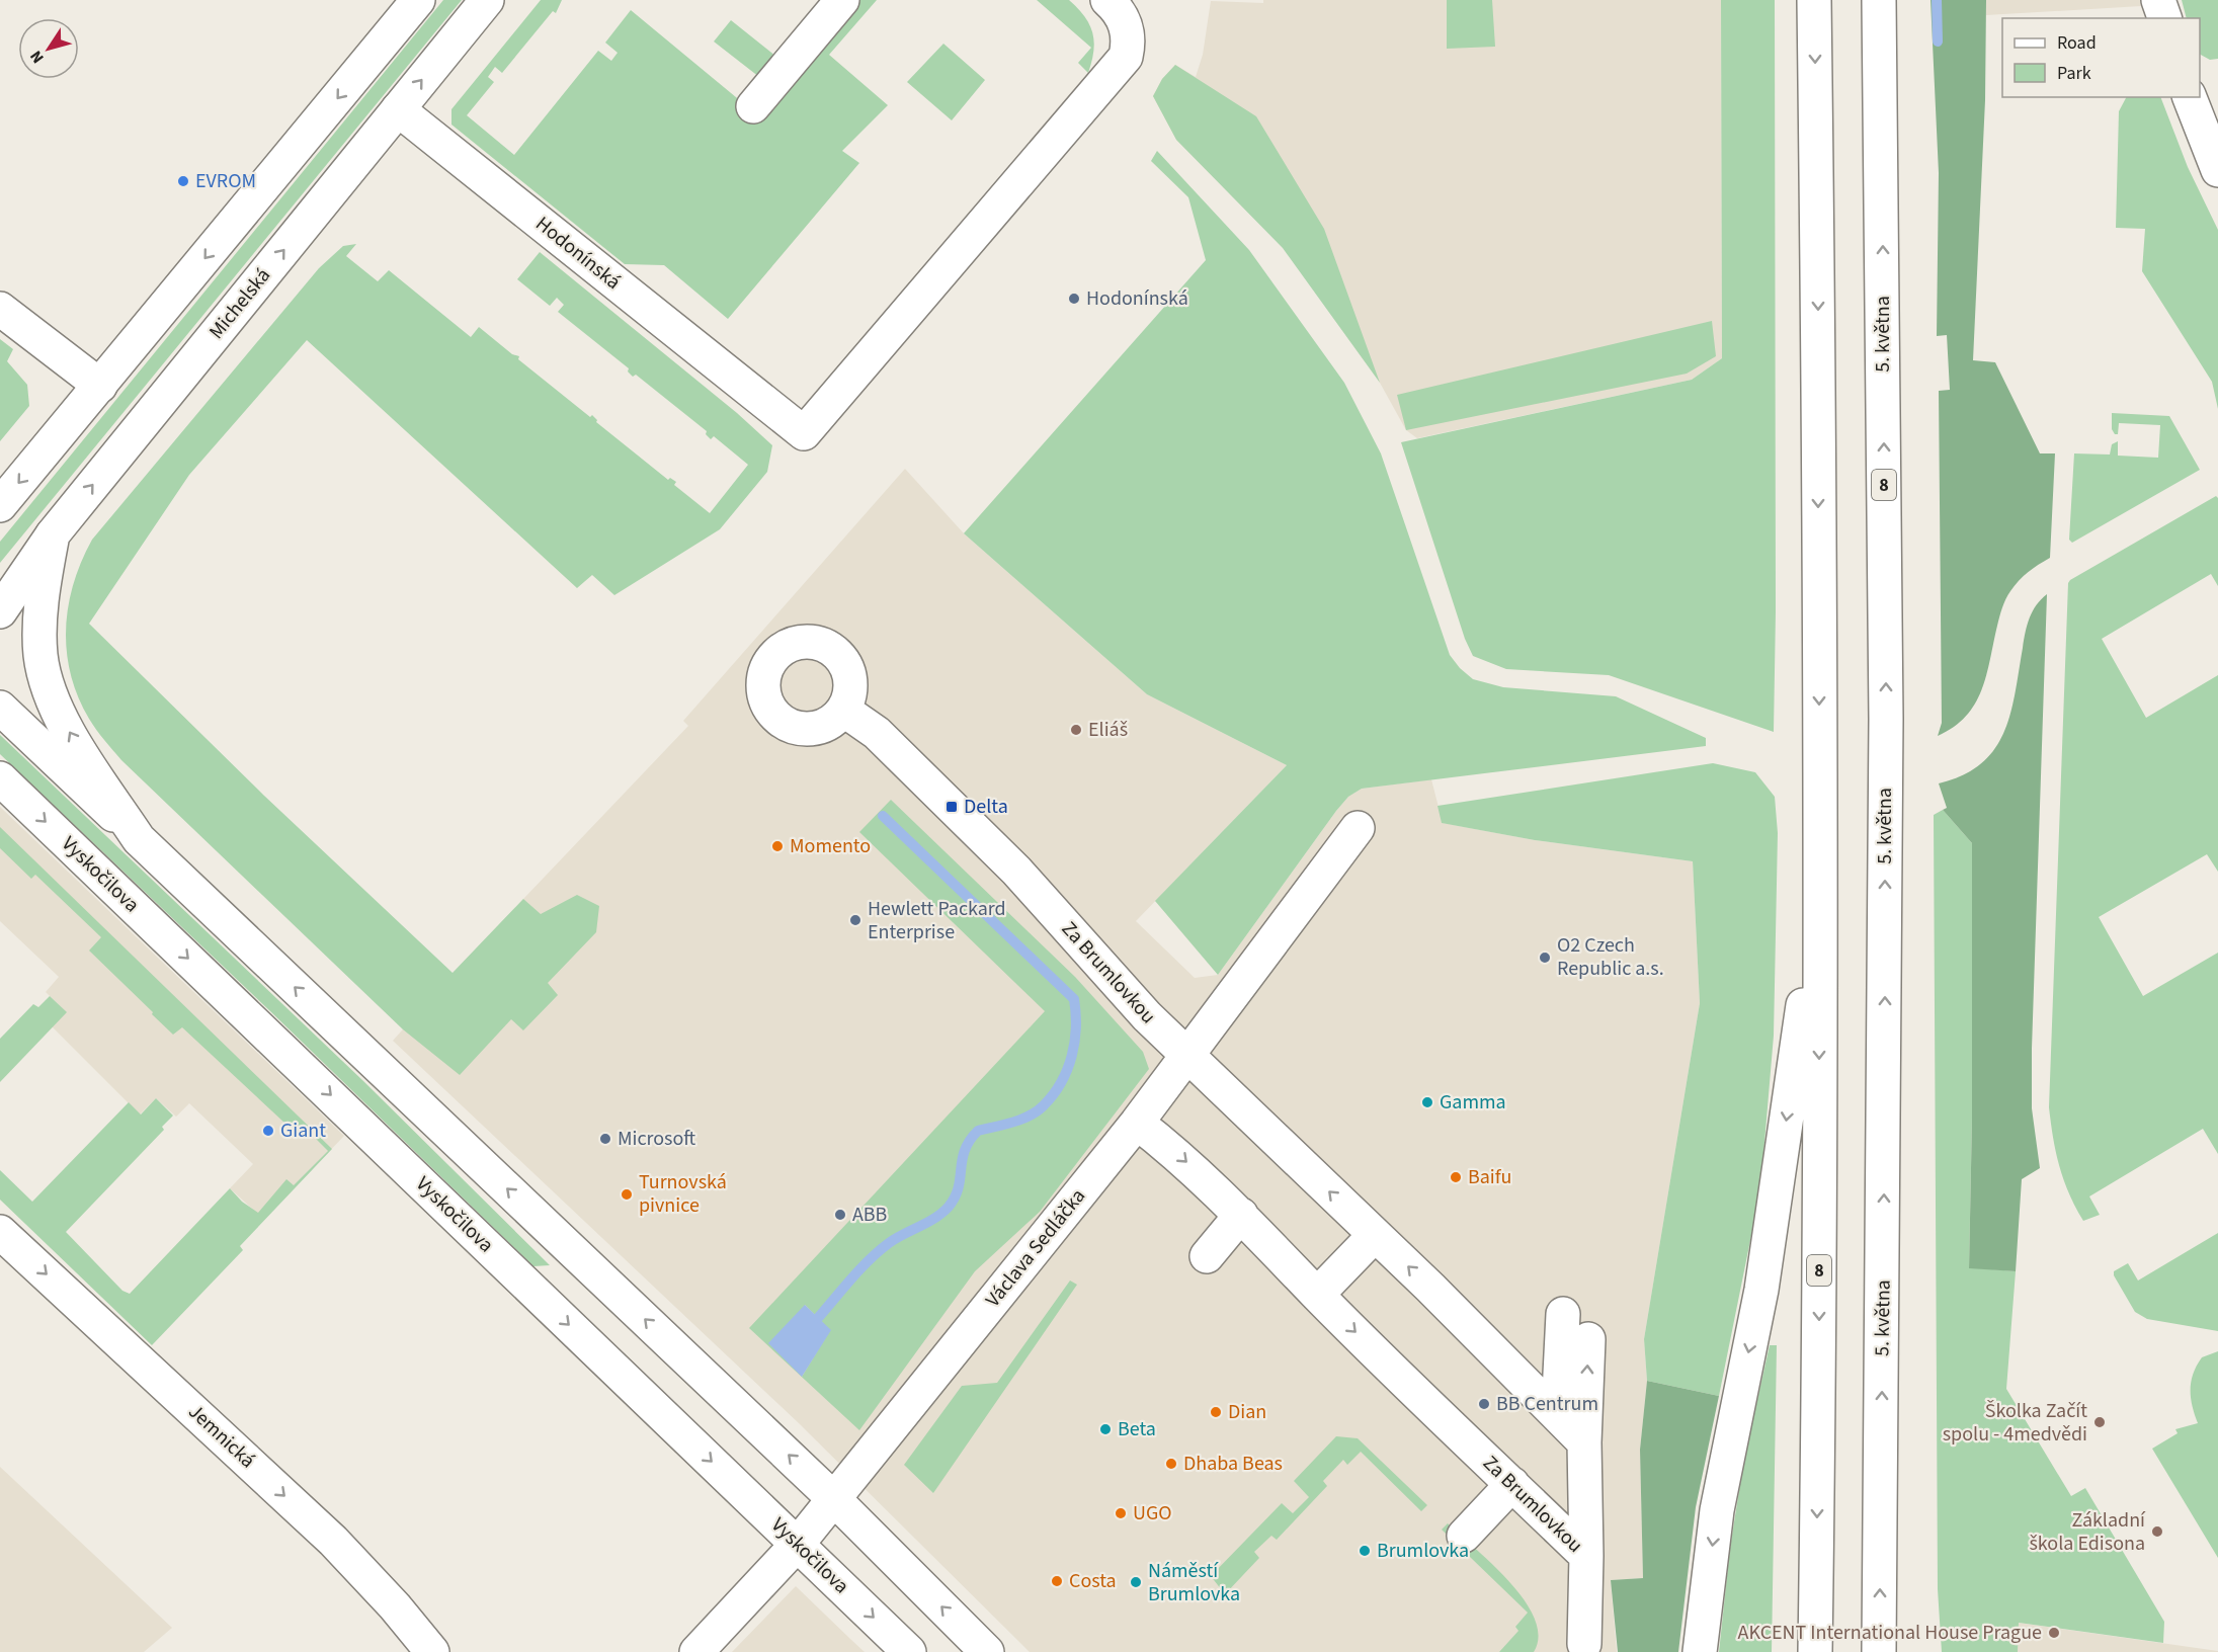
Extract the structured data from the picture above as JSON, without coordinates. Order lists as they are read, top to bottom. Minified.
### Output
{"streets":{"main road":["Hodonínská","Michelská","5. května","8","Vyskočilova","Za Brumlovkou","Václava Sedláčka","Jemnická"]},"crossings":[["Hodonínská","Michelská"],["Vyskočilova","Václava Sedláčka"],["Za Brumlovkou","Václava Sedláčka"]],"one_way":["Jemnická"],"places":{"other":["EVROM","Hodonínská","Eliáš","Momento","Hewlett Packard Enterprise","O2 Czech Republic a.s.","Gamma","Giant","Microsoft","Baifu","Turnovská pivnice","ABB","BB Centrum","Dian","Školka Začít spolu - 4medvědi","Beta","Dhaba Beas","UGO","Základní škola Edisona","Brumlovka","Costa","Náměstí Brumlovka","AKCENT International House Prague"],"transit":["Delta"]},"legend":["Road","Park"],"north":"bottom left"}
